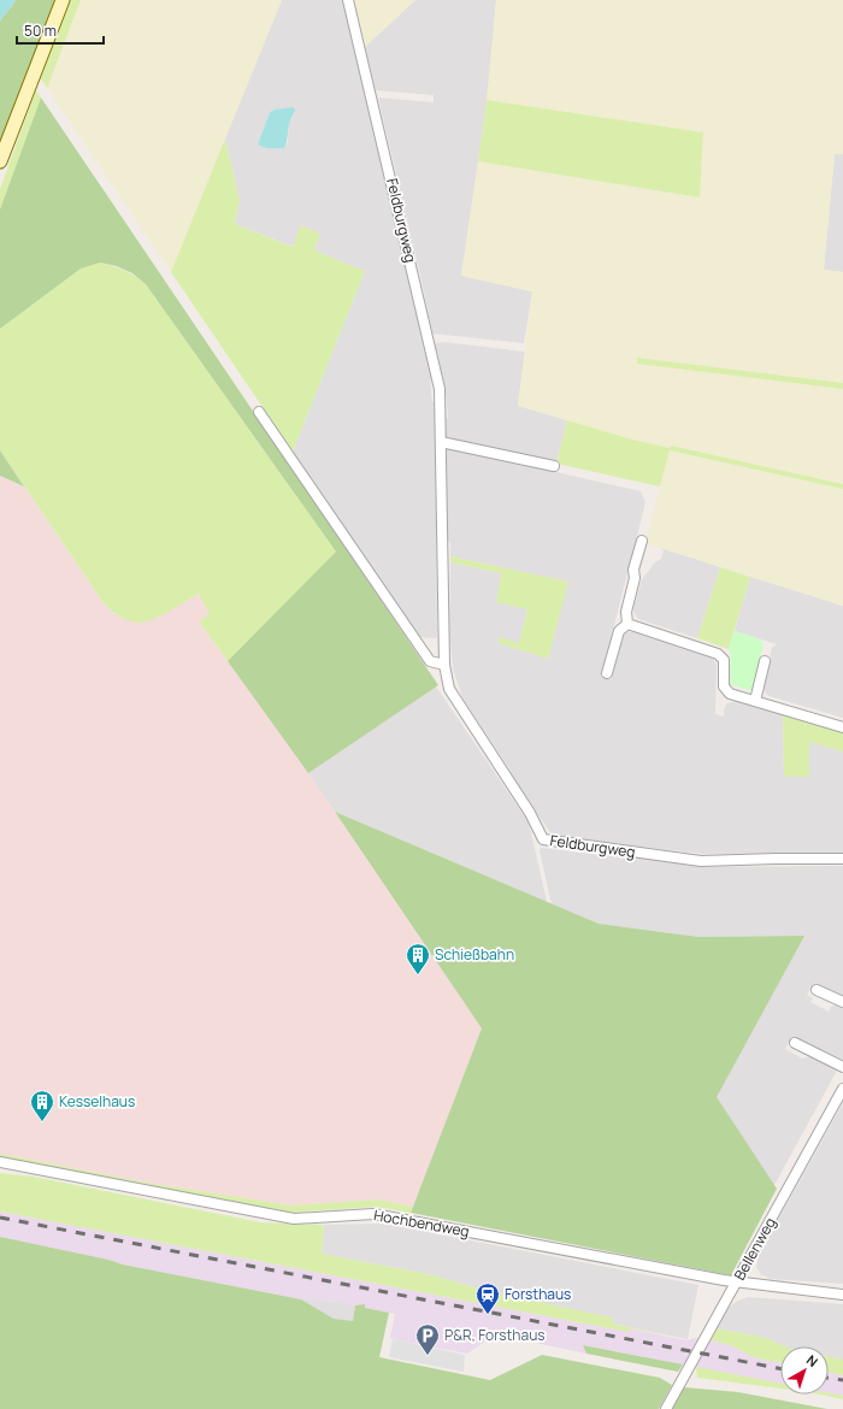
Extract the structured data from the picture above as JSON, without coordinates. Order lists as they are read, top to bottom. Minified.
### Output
{"streets":{"street":["Feldburgweg","Hochbendweg","Bellenweg"]},"crossings":[["Hochbendweg","Bellenweg"]],"places":{"building":["Schießbahn","Kesselhaus"],"station":["Forsthaus"],"parking":["P&R, Forsthaus"]},"scale_bar":"50 m","north":"top right"}
